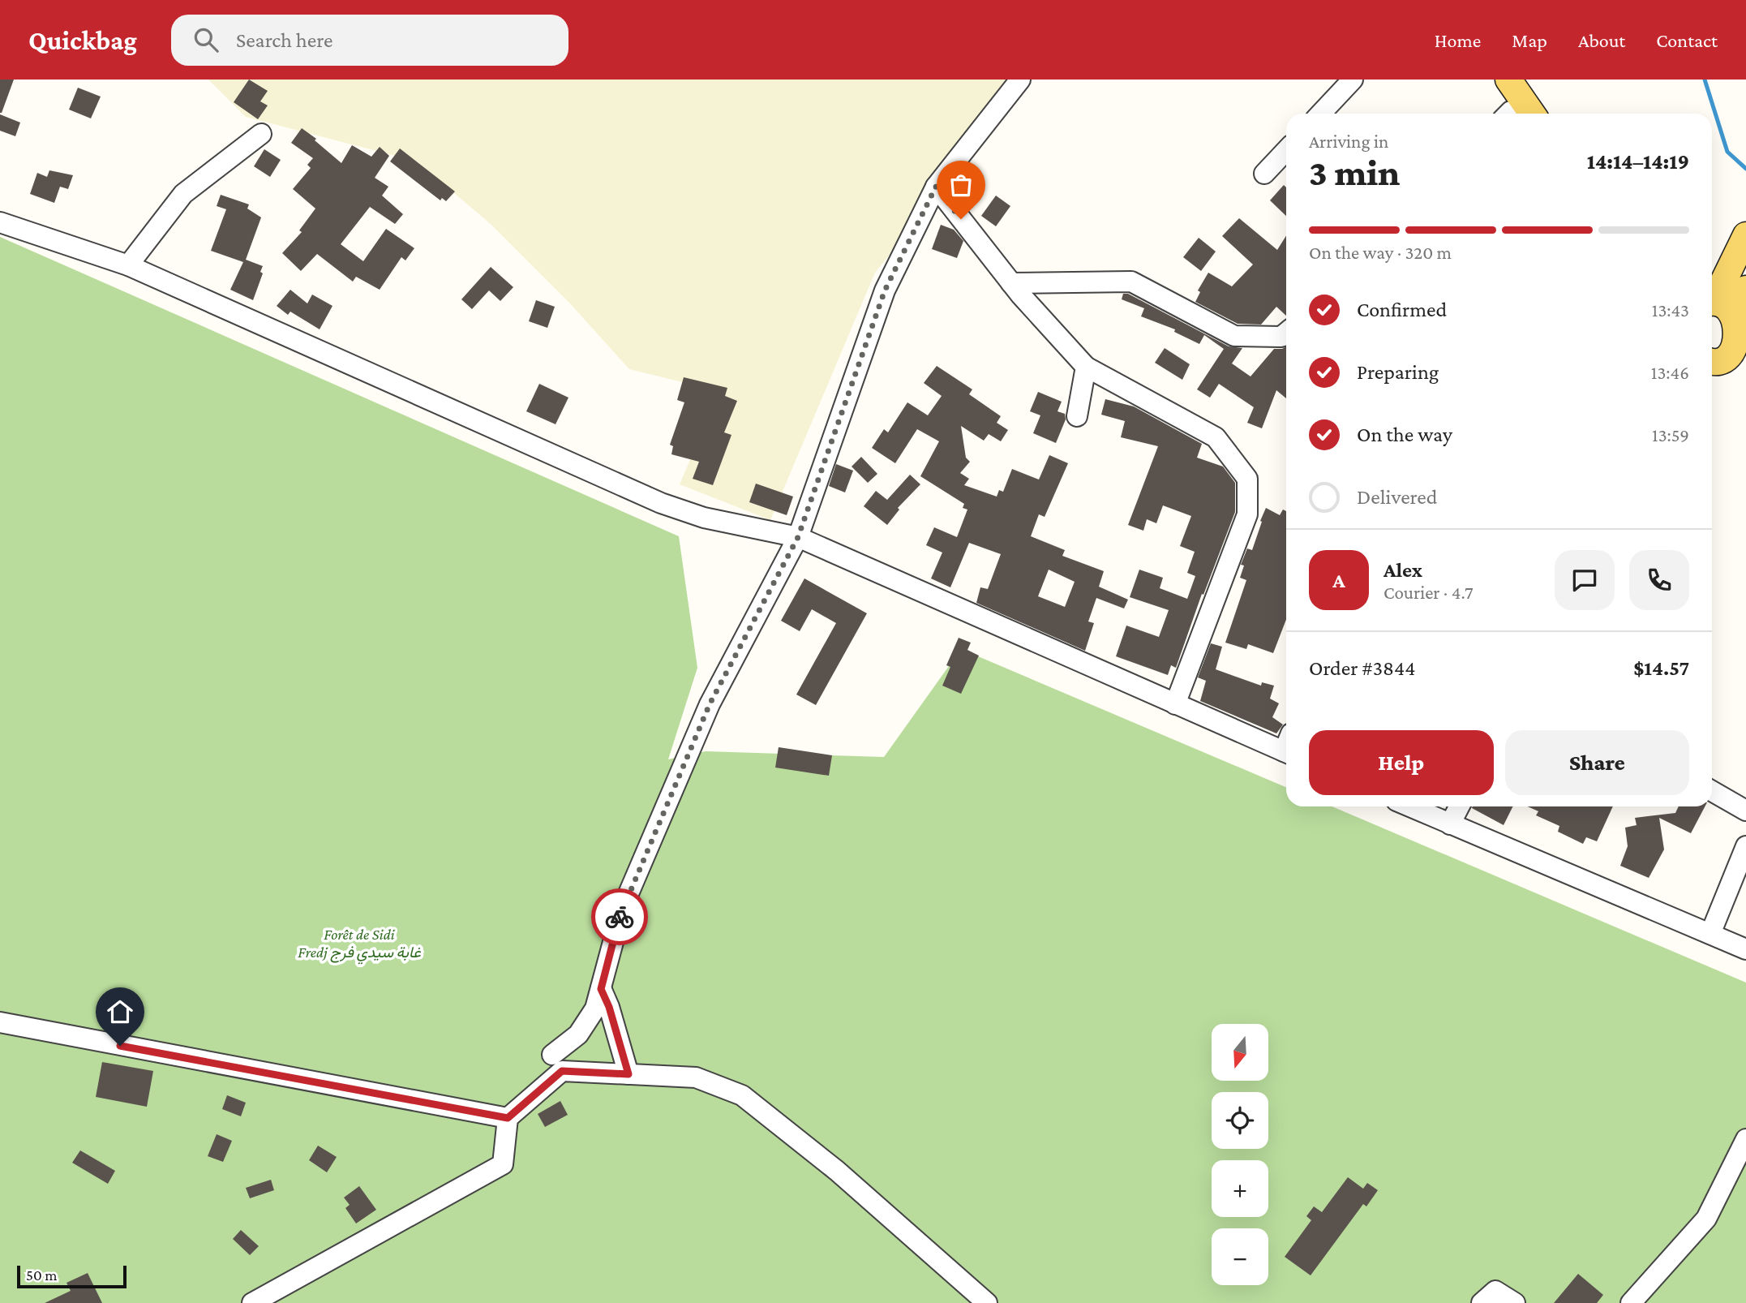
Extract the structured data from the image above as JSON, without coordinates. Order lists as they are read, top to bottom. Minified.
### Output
{"parks":["Forêt de Sidi Fredj غابة سيدي فرج"],"scale_bar":"50 m","north":"bottom","page":{"header":"Quickbag","search":"Search here","nav":["Home","Map","About","Contact"],"heading":["3 min","Arriving in","14:14–14:19"],"panel":["Alex","Courier · 4.7","Order #3844","$14.57"],"bar":"On the way · 320 m","list":[["Confirmed","13:43"],["Preparing","13:46"],["On the way","13:59"],"Delivered"],"round":"A","buttons":["Help","Share"],"map_buttons":["+","−"],"scale":"50 m"}}
